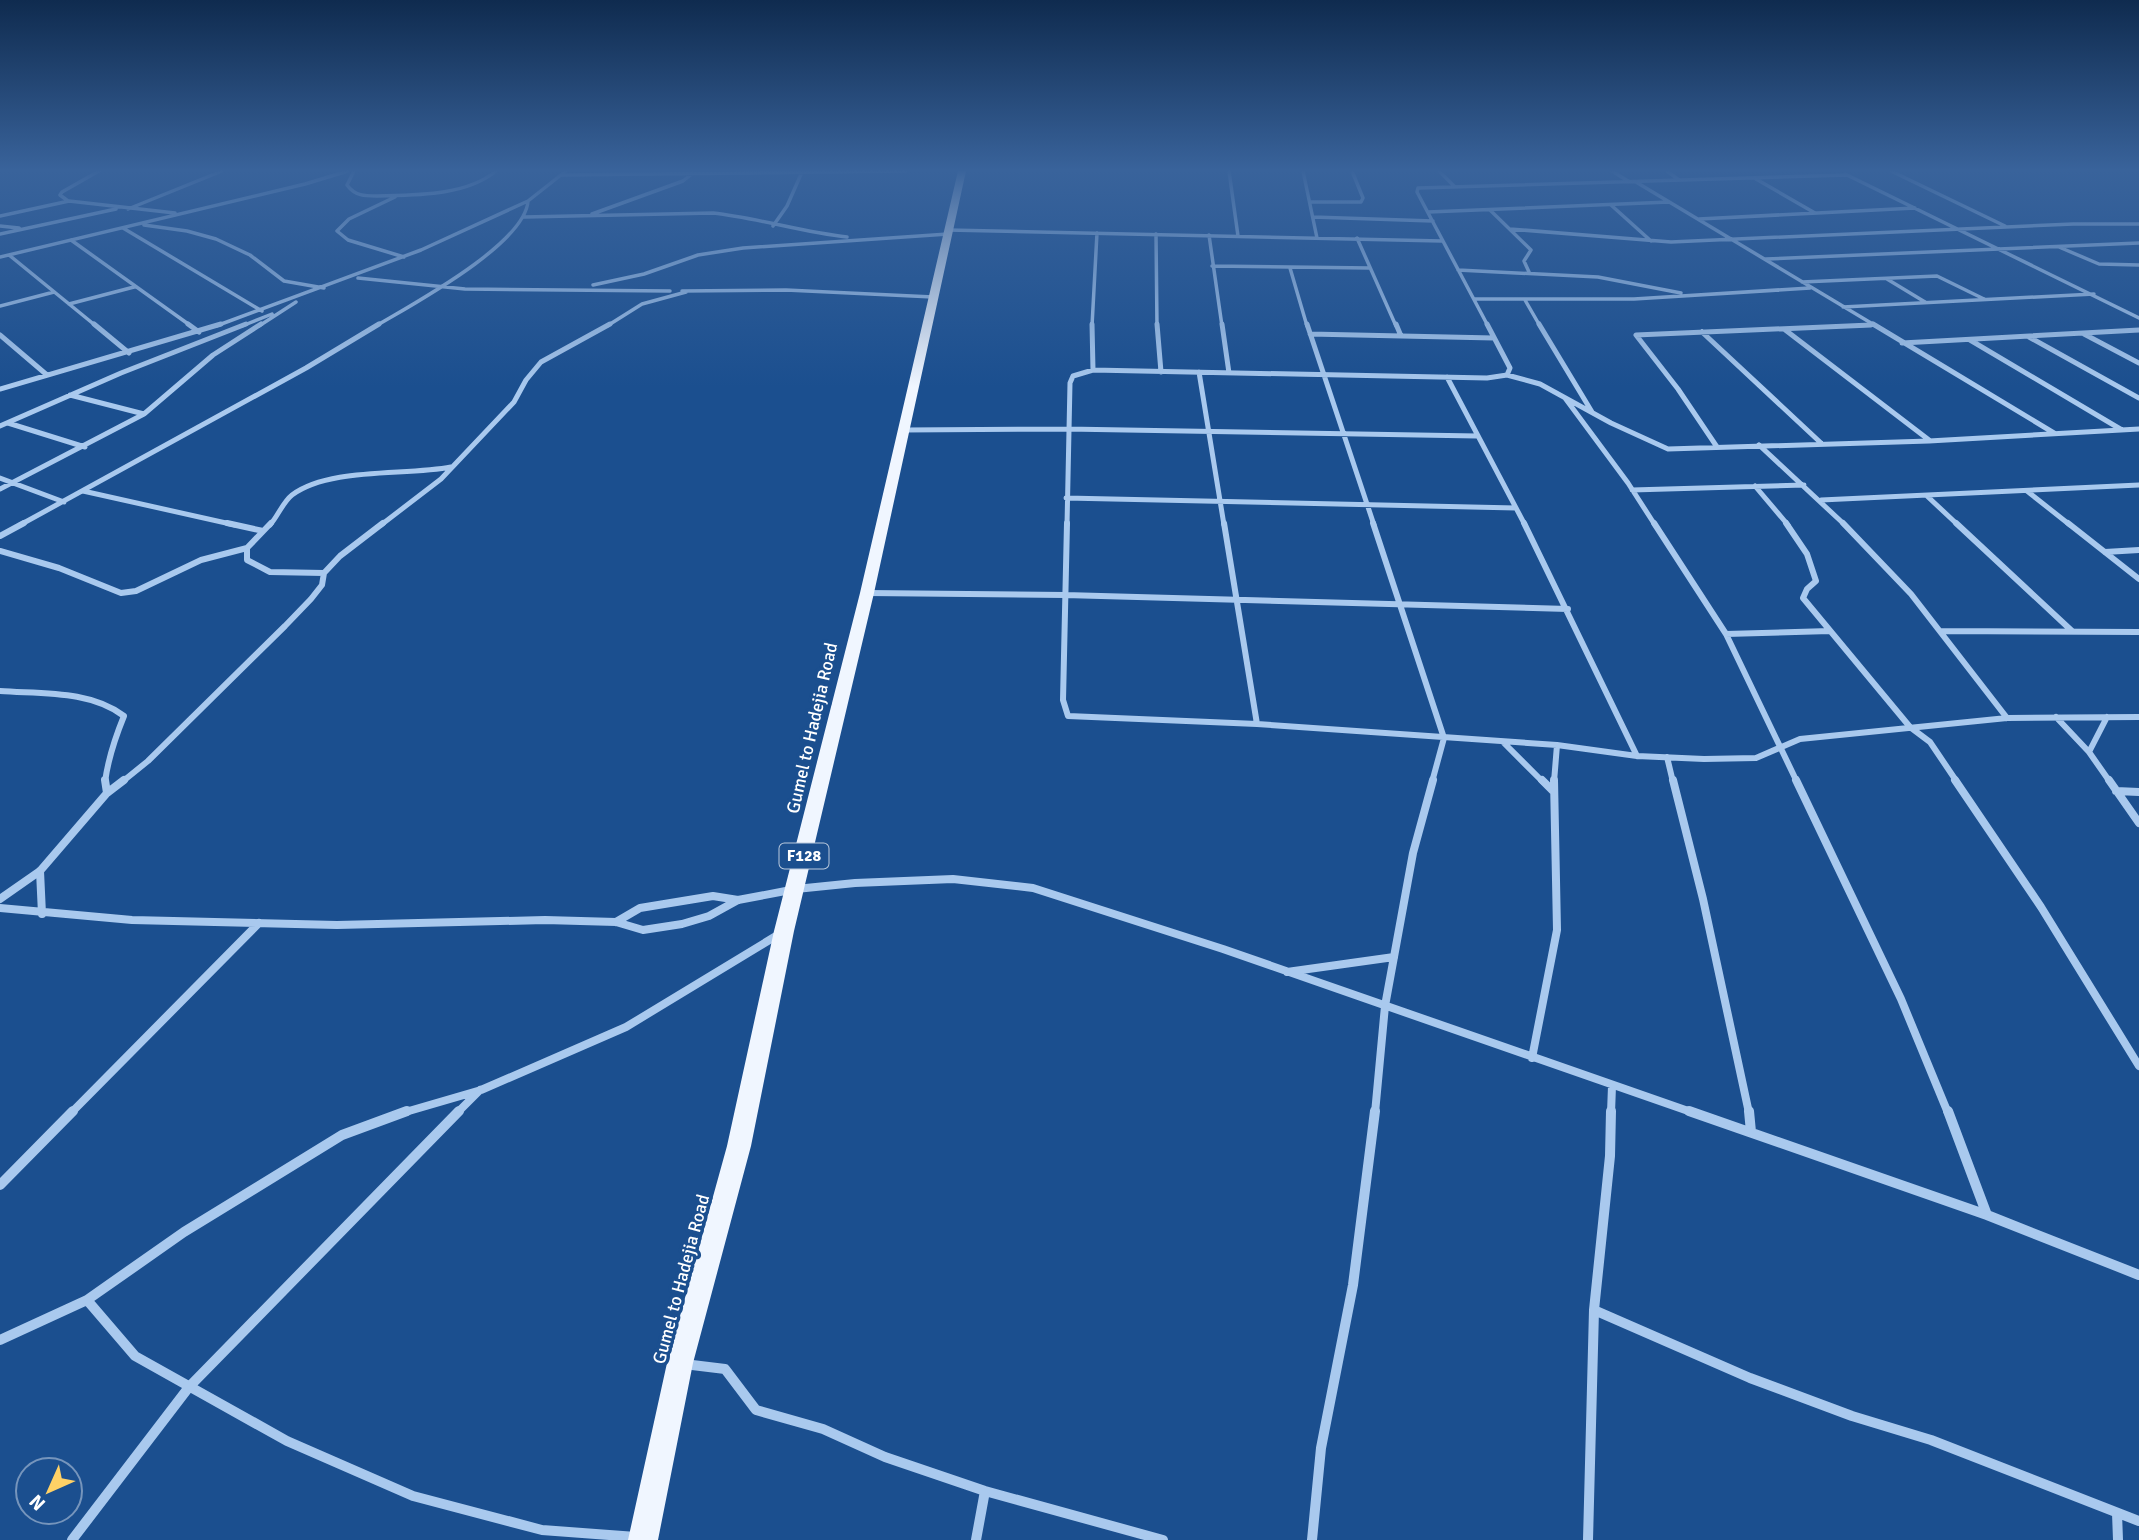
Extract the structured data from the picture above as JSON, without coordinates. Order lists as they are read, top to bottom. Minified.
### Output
{"streets":{"main road":["Gumel to Hadejia Road","F128"]},"north":"bottom left"}
